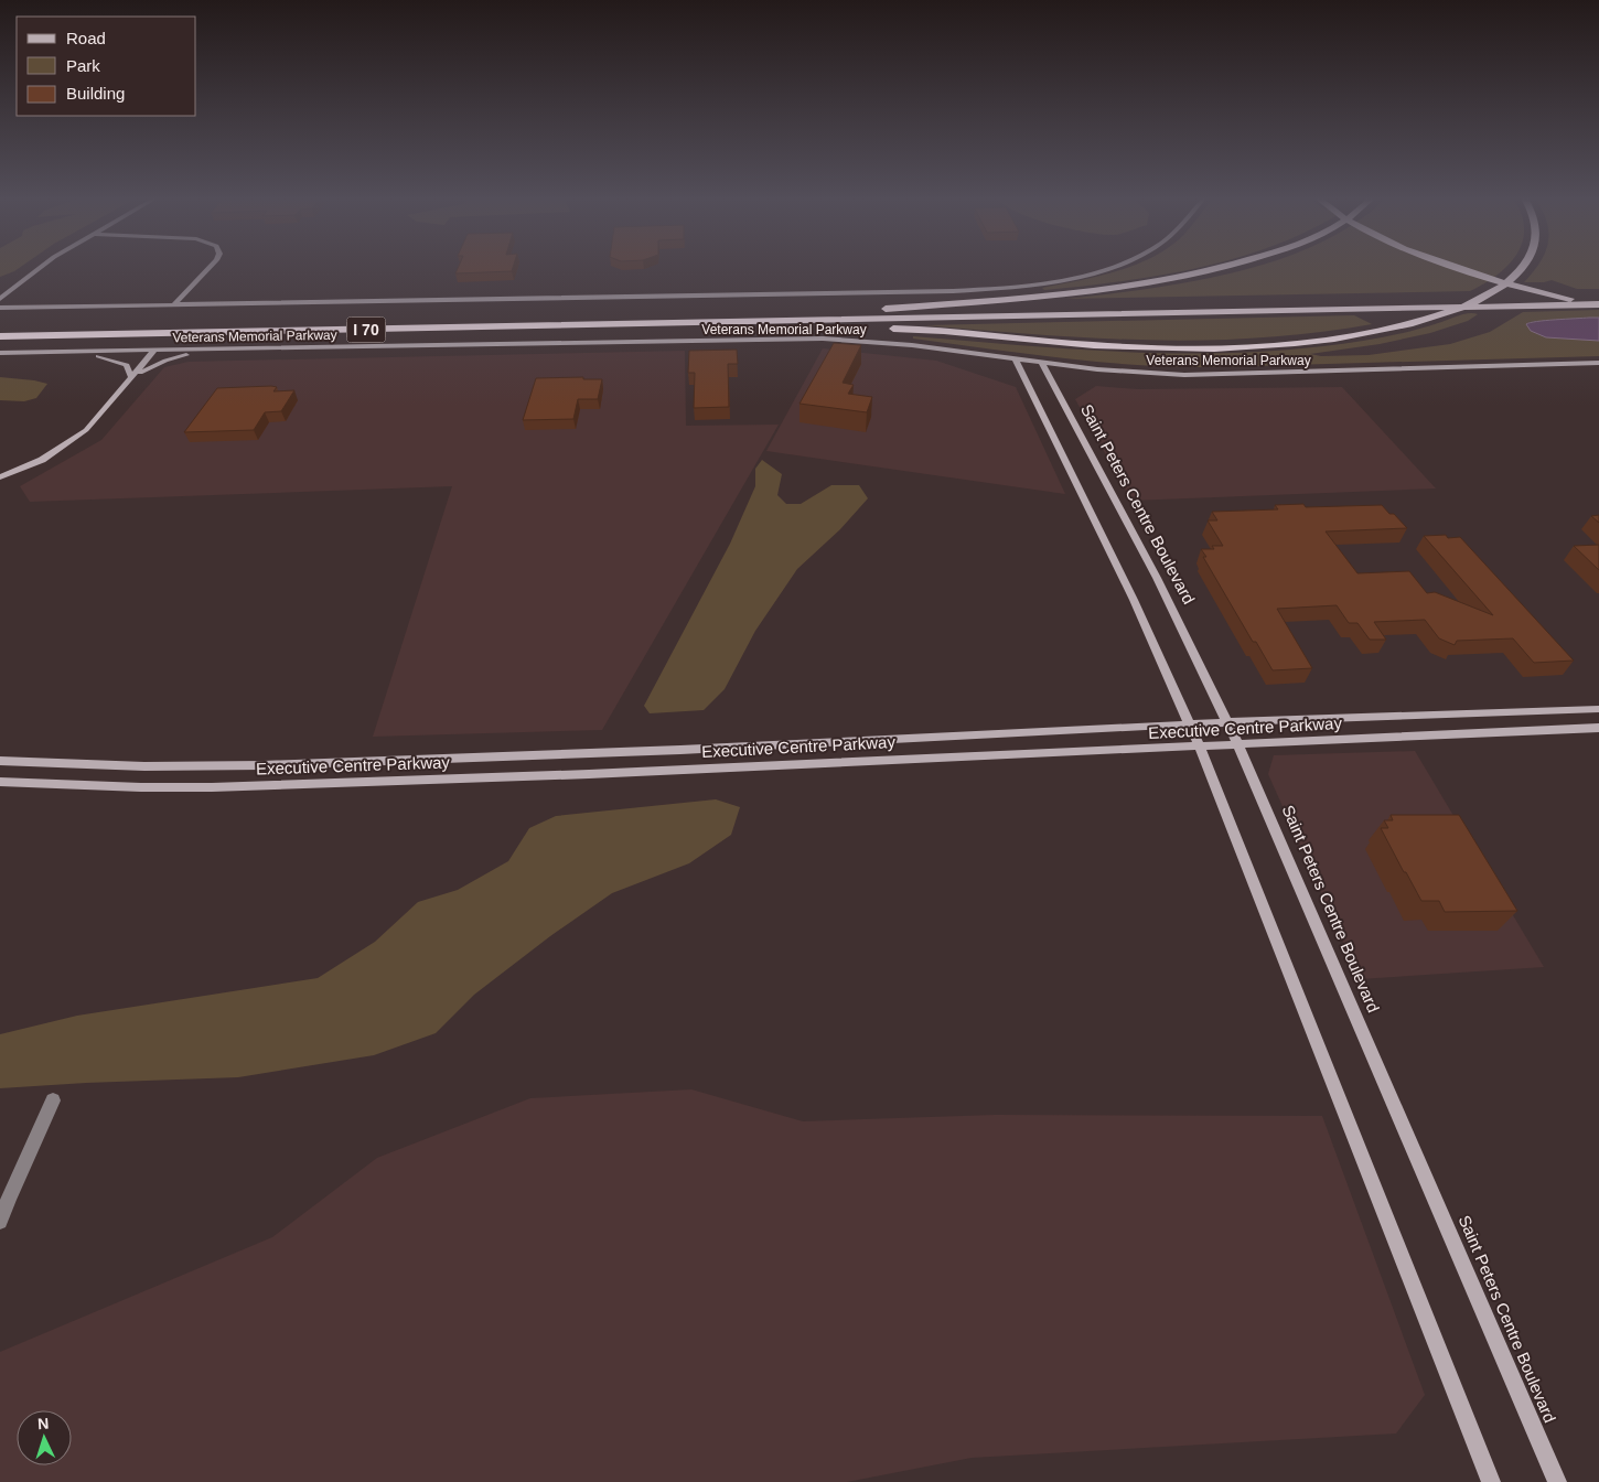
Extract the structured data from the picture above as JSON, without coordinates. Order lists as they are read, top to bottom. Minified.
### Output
{"streets":{"highway":["I 70"],"street":["Veterans Memorial Parkway","Saint Peters Centre Boulevard","Executive Centre Parkway"]},"crossings":[["Veterans Memorial Parkway","Saint Peters Centre Boulevard"],["Saint Peters Centre Boulevard","Executive Centre Parkway"]],"legend":["Road","Park","Building"],"north":"top"}
